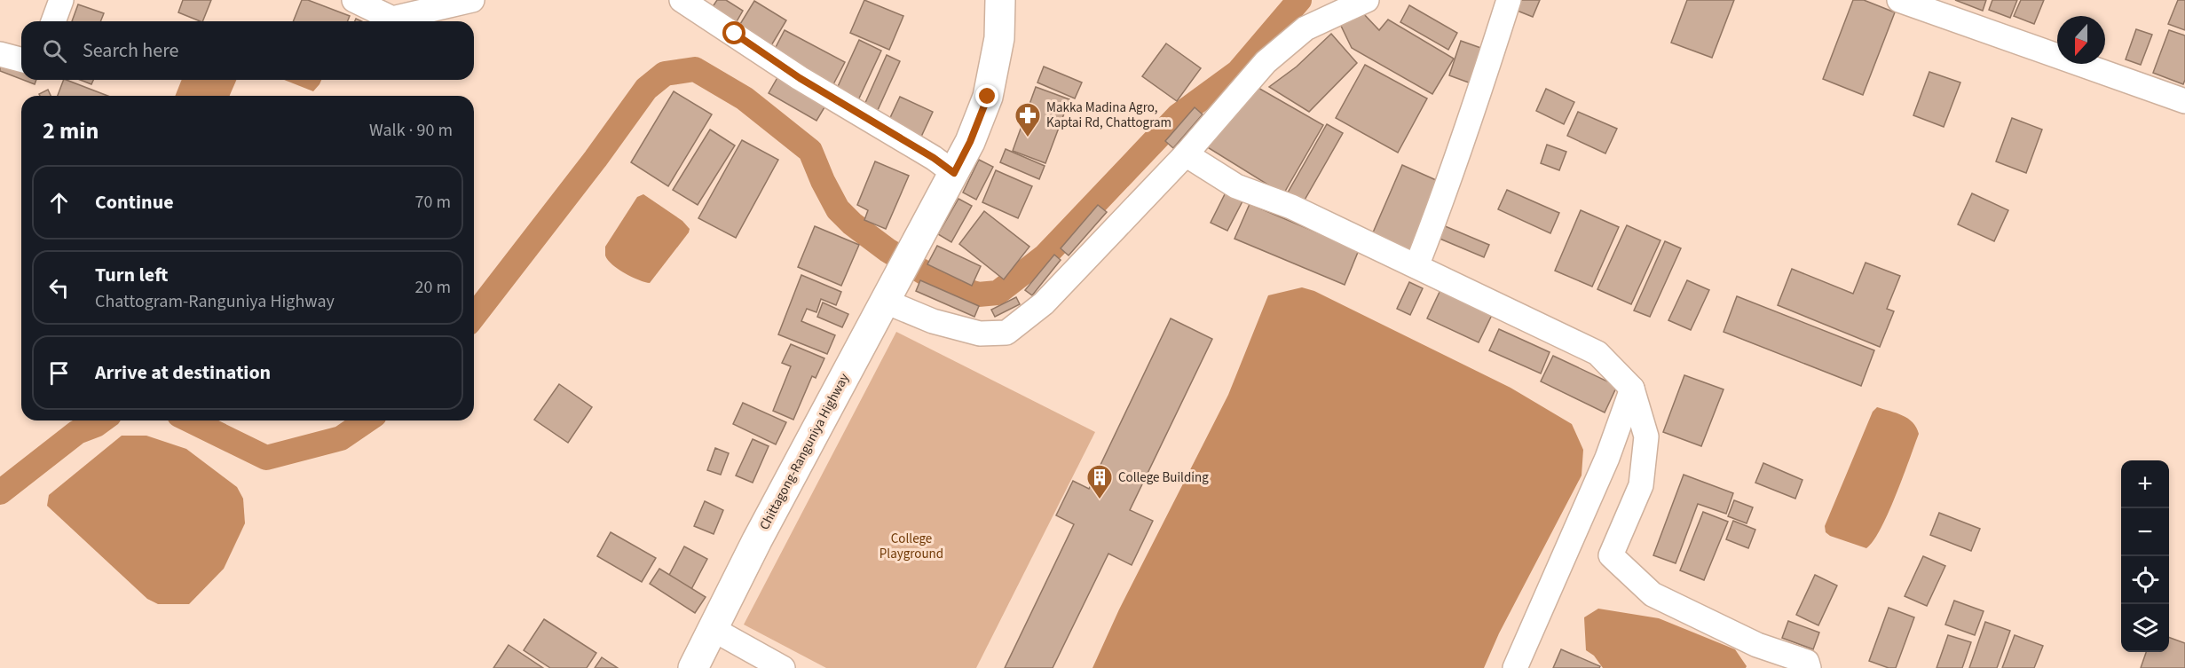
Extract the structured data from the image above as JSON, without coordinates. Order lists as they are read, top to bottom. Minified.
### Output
{"streets":{"main road":["Chittagong-Ranguniya Highway"]},"parks":["College Playground"],"places":{"pharmacy":["Makka Madina Agro, Kaptai Rd, Chattogram"],"building":["College Building"]},"north":"bottom","page":{"search":"Search here","heading":["2 min","Walk · 90 m"],"list":[["Continue","70 m"],["Turn left","Chattogram-Ranguniya Highway","20 m"],"Arrive at destination"],"map_buttons":["+","−"]}}
